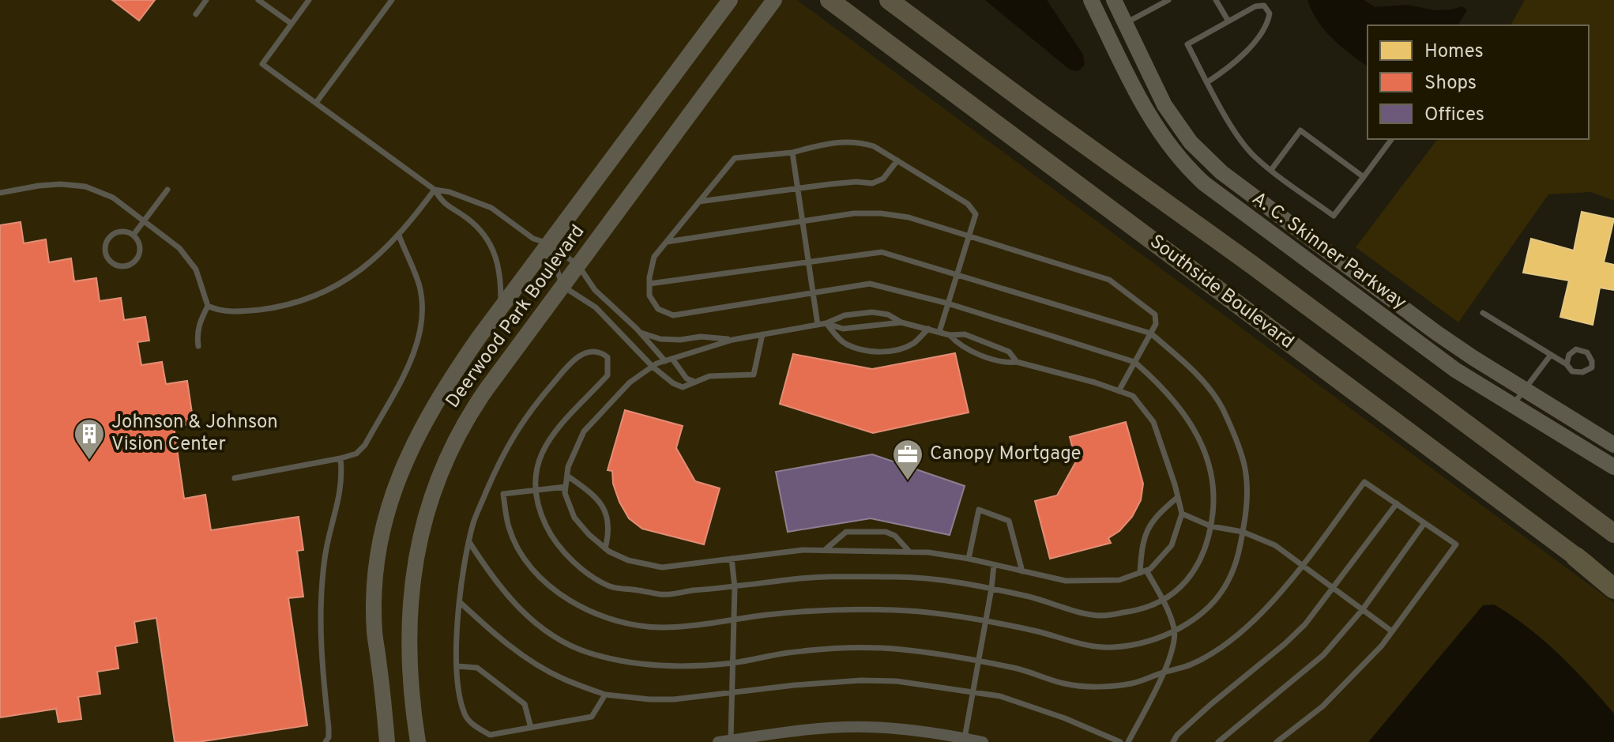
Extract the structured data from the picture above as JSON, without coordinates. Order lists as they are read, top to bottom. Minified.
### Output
{"streets":{"highway":["Southside Boulevard"],"main road":["A. C. Skinner Parkway","Deerwood Park Boulevard"]},"places":{"building":["Johnson & Johnson Vision Center"],"office":["Canopy Mortgage"]},"legend":["Homes","Shops","Offices"]}
